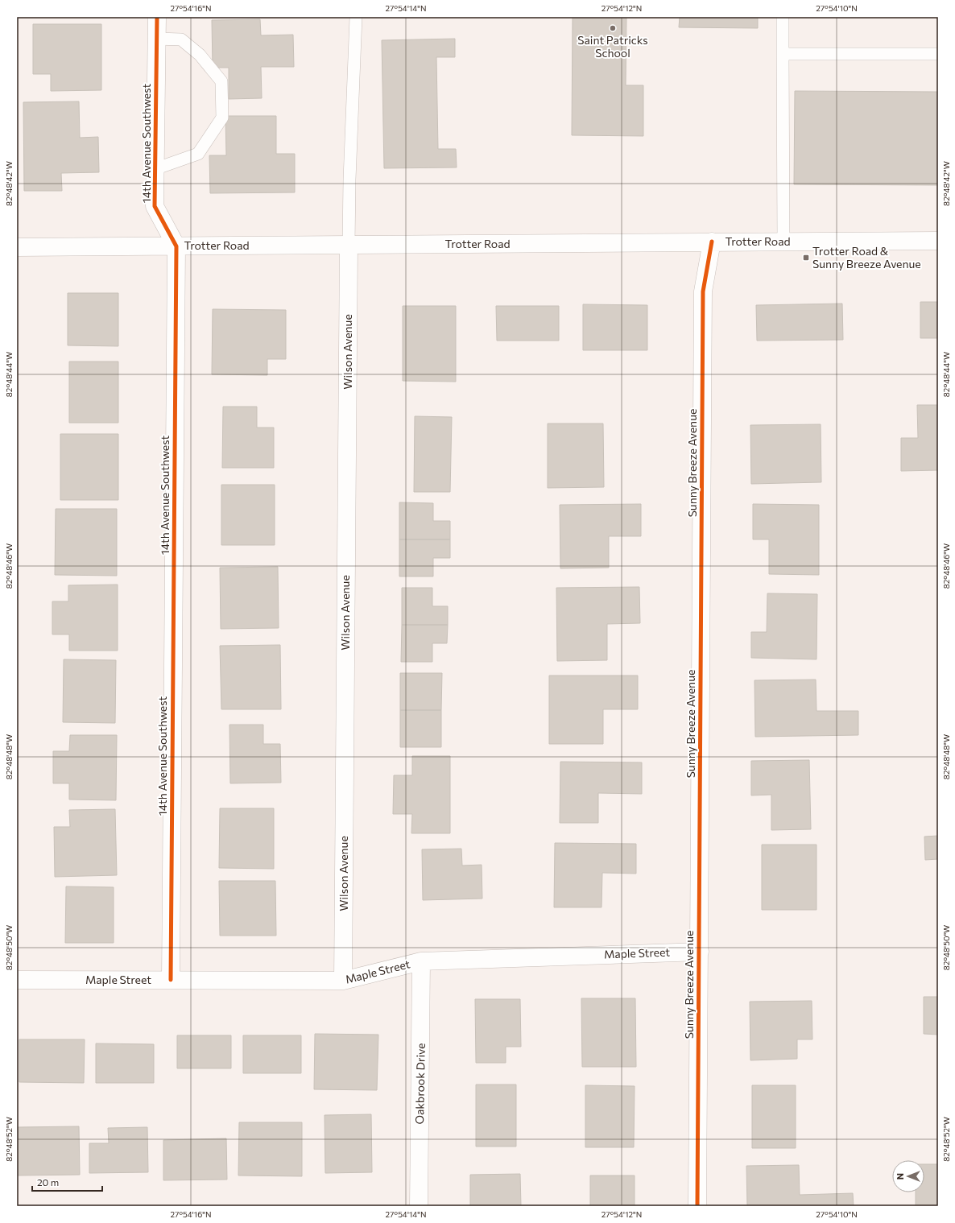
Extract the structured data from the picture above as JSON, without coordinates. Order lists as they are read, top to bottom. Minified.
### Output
{"streets":{"street":["14th Avenue Southwest","Trotter Road","Wilson Avenue","Sunny Breeze Avenue","Maple Street","Oakbrook Drive"]},"crossings":[["14th Avenue Southwest","Trotter Road"],["14th Avenue Southwest","Maple Street"],["Trotter Road","Wilson Avenue"],["Trotter Road","Sunny Breeze Avenue"],["Wilson Avenue","Maple Street"],["Sunny Breeze Avenue","Maple Street"],["Maple Street","Oakbrook Drive"]],"places":{"other":["Saint Patricks School"],"transit":["Trotter Road & Sunny Breeze Avenue"]},"scale_bar":"20 m","north":"left","coordinates":["27°54'16\"N","27°54'14\"N","27°54'12\"N","27°54'10\"N","82°48'42\"W","82°48'44\"W","82°48'46\"W","82°48'48\"W","82°48'50\"W","82°48'52\"W"]}
